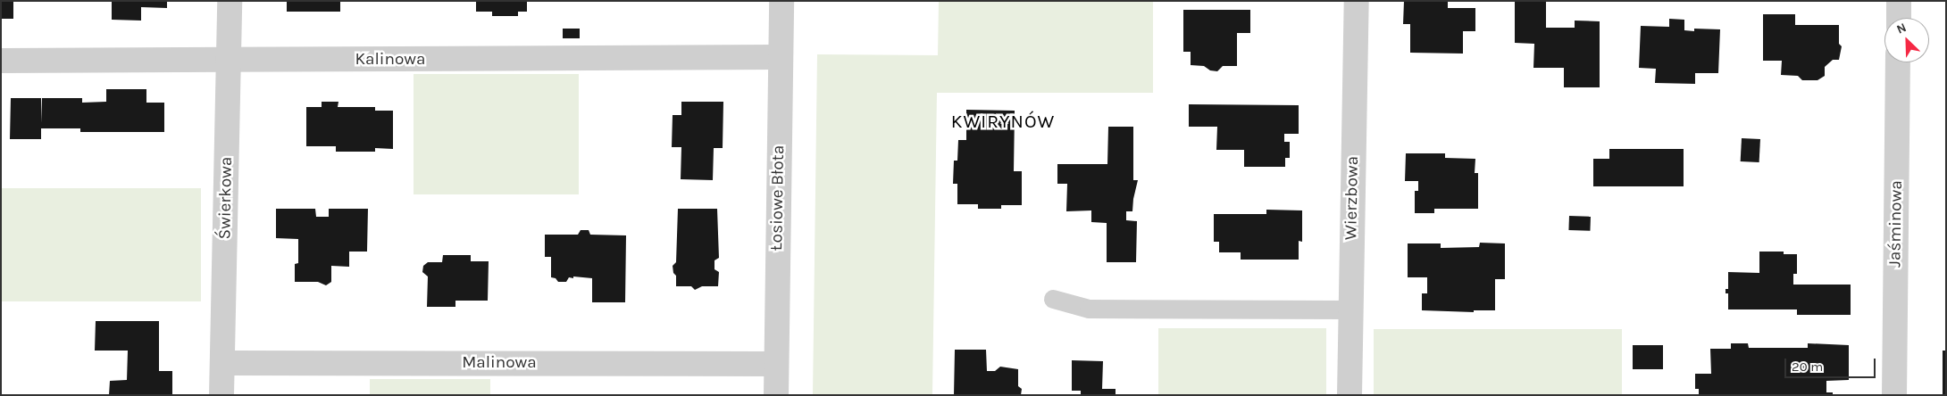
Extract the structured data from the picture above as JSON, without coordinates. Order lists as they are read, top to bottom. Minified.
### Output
{"streets":{"street":["Kalinowa","Świerkowa","Łosiowe Błota","Wierzbowa","Jaśminowa","Malinowa"]},"crossings":[["Kalinowa","Świerkowa"],["Kalinowa","Łosiowe Błota"],["Świerkowa","Malinowa"],["Łosiowe Błota","Malinowa"]],"districts":["KWIRYNÓW"],"scale_bar":"20 m","north":"top left"}
